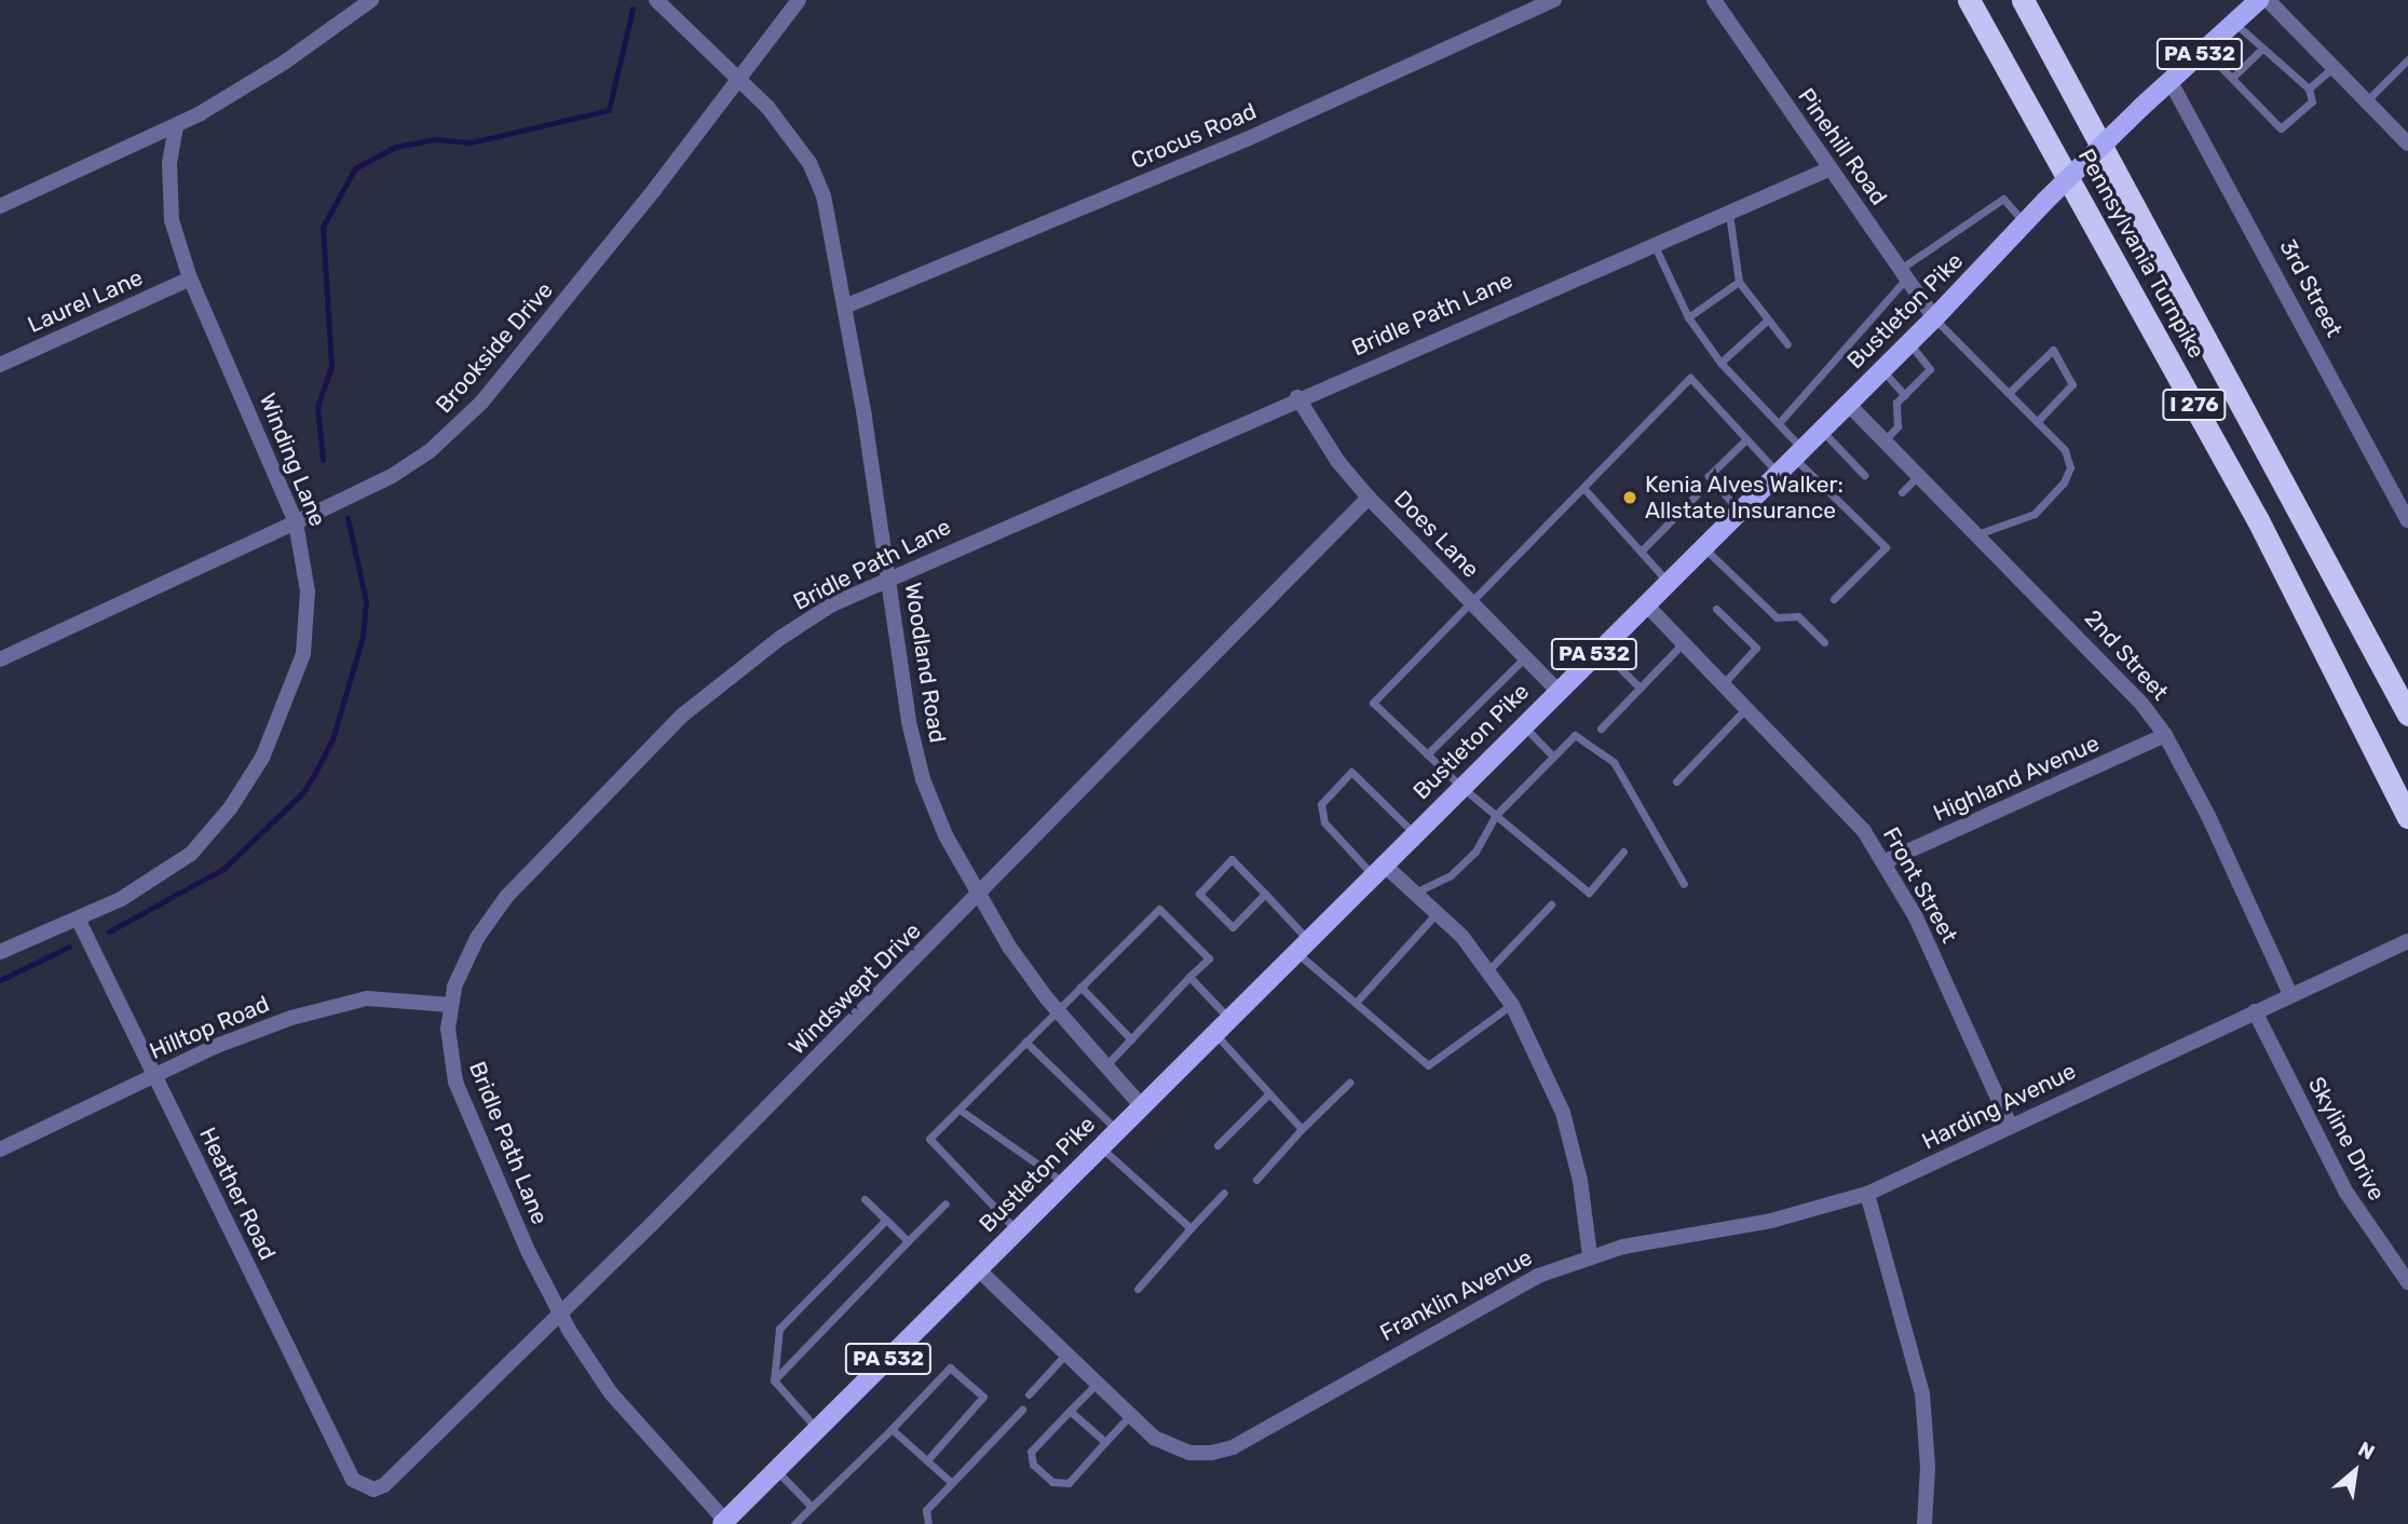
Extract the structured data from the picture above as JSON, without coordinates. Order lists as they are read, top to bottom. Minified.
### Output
{"streets":{"highway":["Pennsylvania Turnpike","I 276"],"main road":["PA 532","Bustleton Pike"],"street":["Crocus Road","Pinehill Road","3rd Street","Laurel Lane","Bridle Path Lane","Brookside Drive","Winding Lane","Does Lane","2nd Street","Woodland Road","Highland Avenue","Front Street","Windswept Drive","Hilltop Road","Harding Avenue","Skyline Drive","Heather Road","Franklin Avenue"]},"crossings":[["Crocus Road","Woodland Road"],["Pinehill Road","Bustleton Pike"],["Pinehill Road","Bridle Path Lane"],["3rd Street","Bustleton Pike"],["Laurel Lane","Winding Lane"],["Bustleton Pike","Bridle Path Lane"],["Bustleton Pike","Does Lane"],["Bustleton Pike","2nd Street"],["Bustleton Pike","Woodland Road"],["Bustleton Pike","Front Street"],["Bustleton Pike","Franklin Avenue"],["Bridle Path Lane","Does Lane"],["Bridle Path Lane","Woodland Road"],["Bridle Path Lane","Windswept Drive"],["Bridle Path Lane","Hilltop Road"],["Brookside Drive","Winding Lane"],["Brookside Drive","Woodland Road"],["Winding Lane","Heather Road"],["Does Lane","Windswept Drive"],["2nd Street","Highland Avenue"],["2nd Street","Harding Avenue"],["Woodland Road","Windswept Drive"],["Highland Avenue","Front Street"],["Front Street","Harding Avenue"],["Windswept Drive","Heather Road"],["Hilltop Road","Heather Road"],["Harding Avenue","Skyline Drive"],["Harding Avenue","Franklin Avenue"]],"places":["Kenia Alves Walker: Allstate Insurance"],"north":"top right"}
